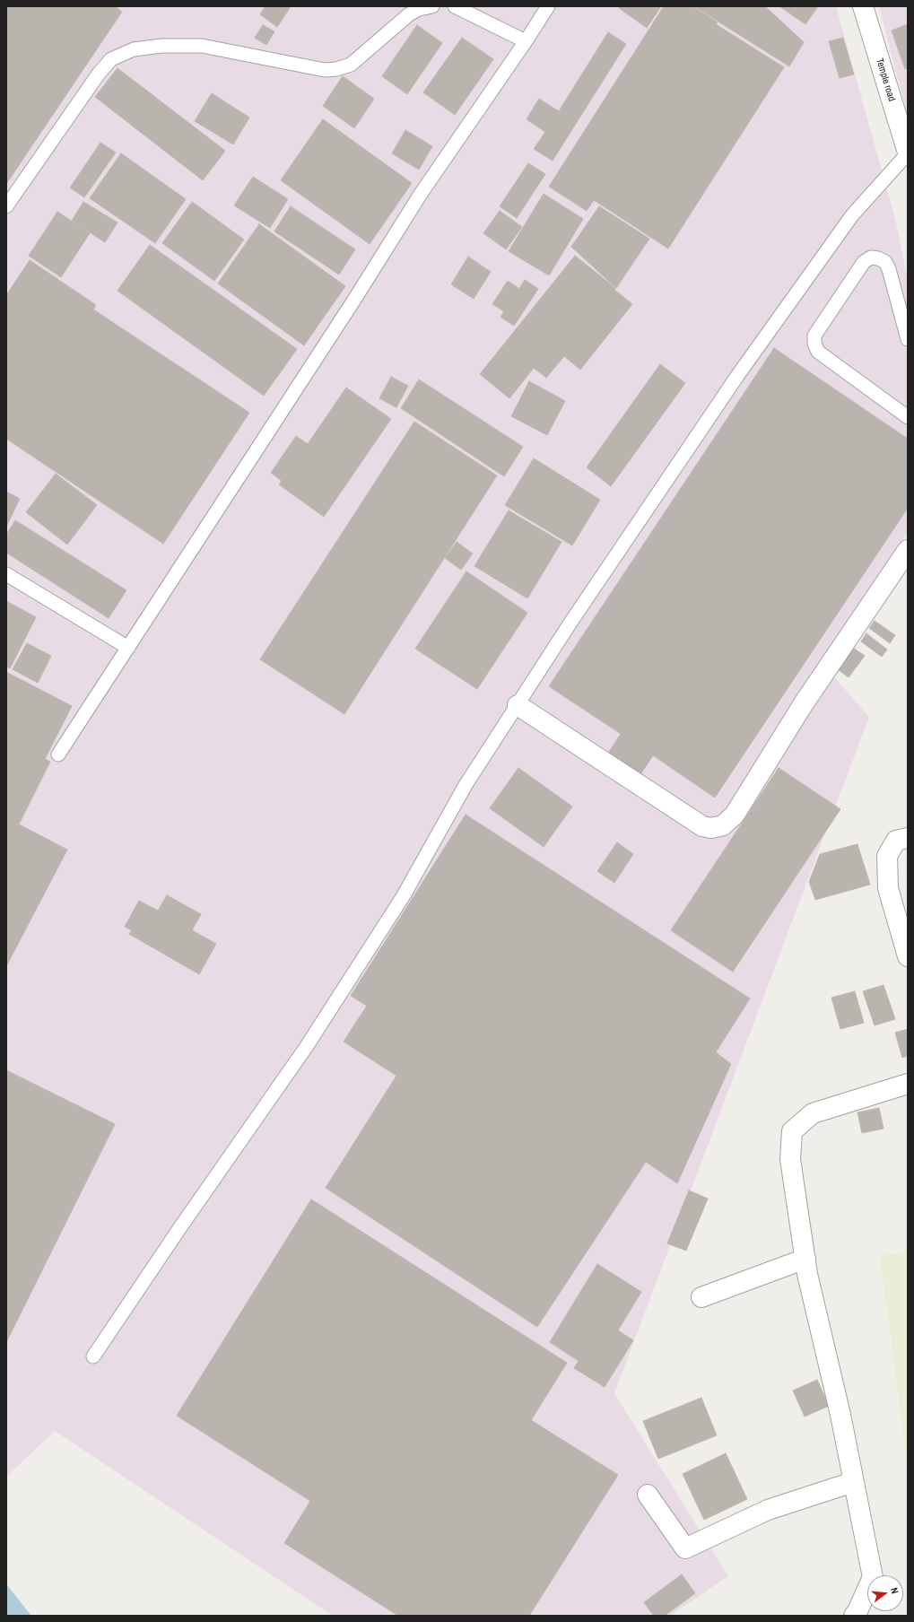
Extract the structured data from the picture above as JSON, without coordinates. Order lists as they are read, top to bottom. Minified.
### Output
{"streets":{"street":["Temple road"]},"north":"right"}
